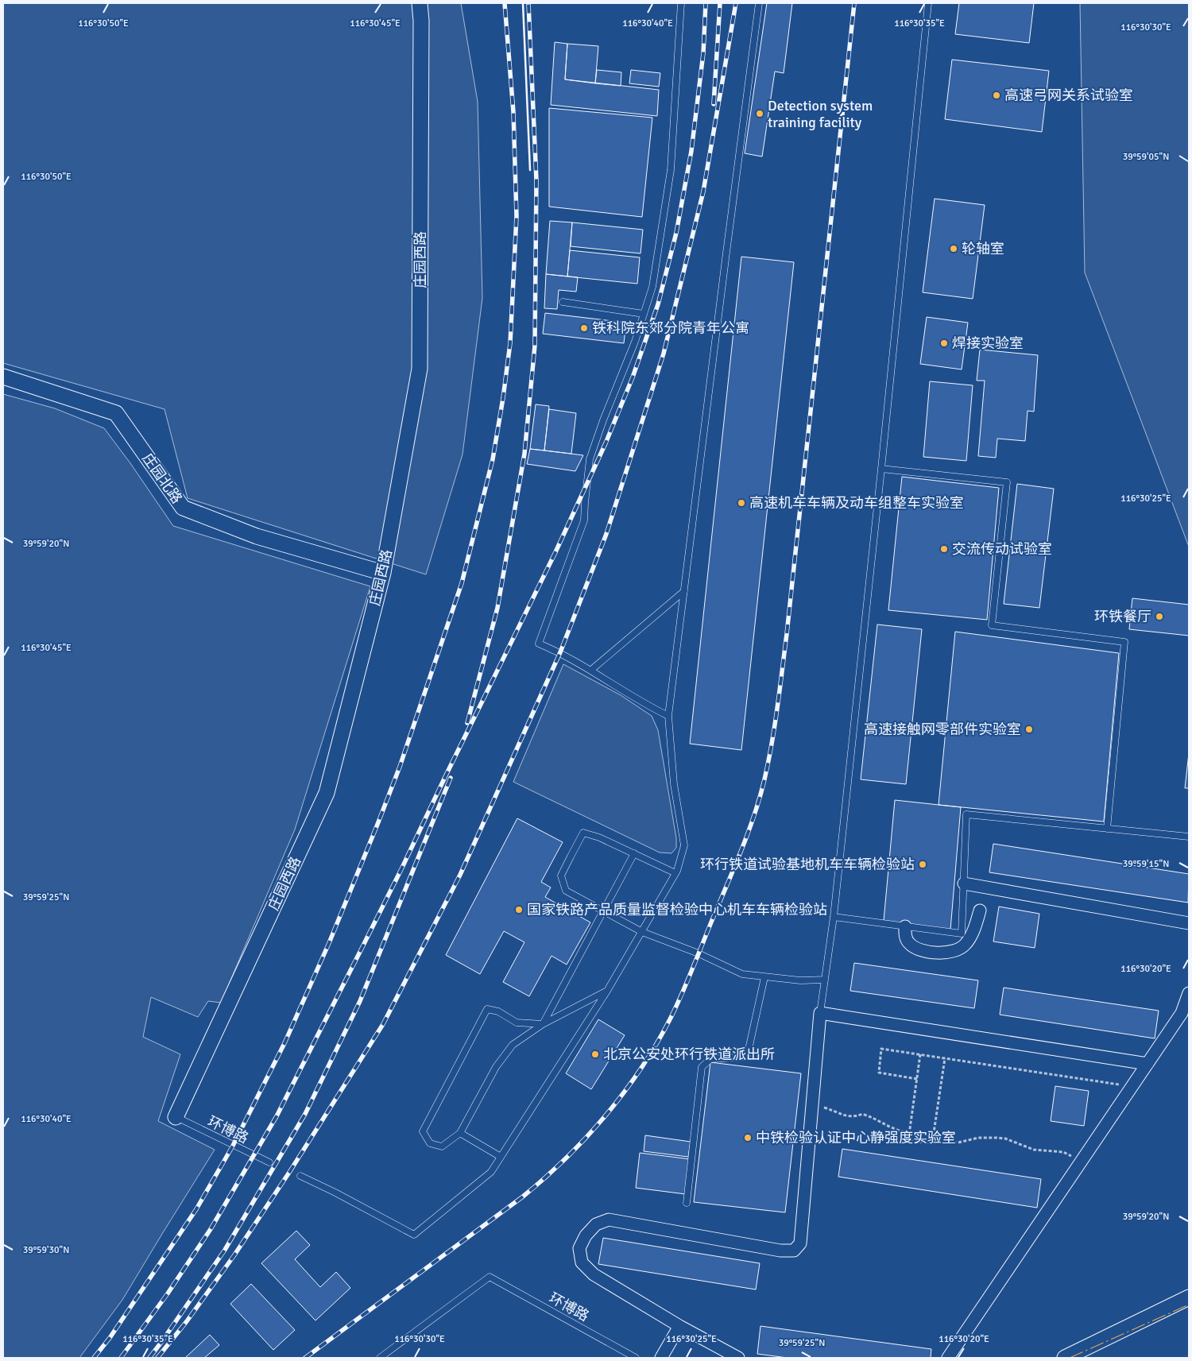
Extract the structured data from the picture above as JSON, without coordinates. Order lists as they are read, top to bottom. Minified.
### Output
{"streets":{"street":["庄园西路","庄园北路"],"lane":["环博路"]},"crossings":[["庄园西路","庄园北路"],["庄园西路","环博路"]],"places":["高速弓网关系试验室","Detection system training facility","轮轴室","铁科院东郊分院青年公寓","焊接实验室","高速机车车辆及动车组整车实验室","交流传动试验室","环铁餐厅","高速接触网零部件实验室","环行铁道试验基地机车车辆检验站","国家铁路产品质量监督检验中心机车车辆检验站","北京公安处环行铁道派出所","中铁检验认证中心静强度实验室"],"coordinates":["116°30'50\"E","116°30'45\"E","116°30'40\"E","116°30'35\"E","116°30'30\"E","39°59'05\"N","116°30'25\"E","39°59'20\"N","39°59'15\"N","39°59'25\"N","116°30'20\"E","39°59'30\"N"]}
